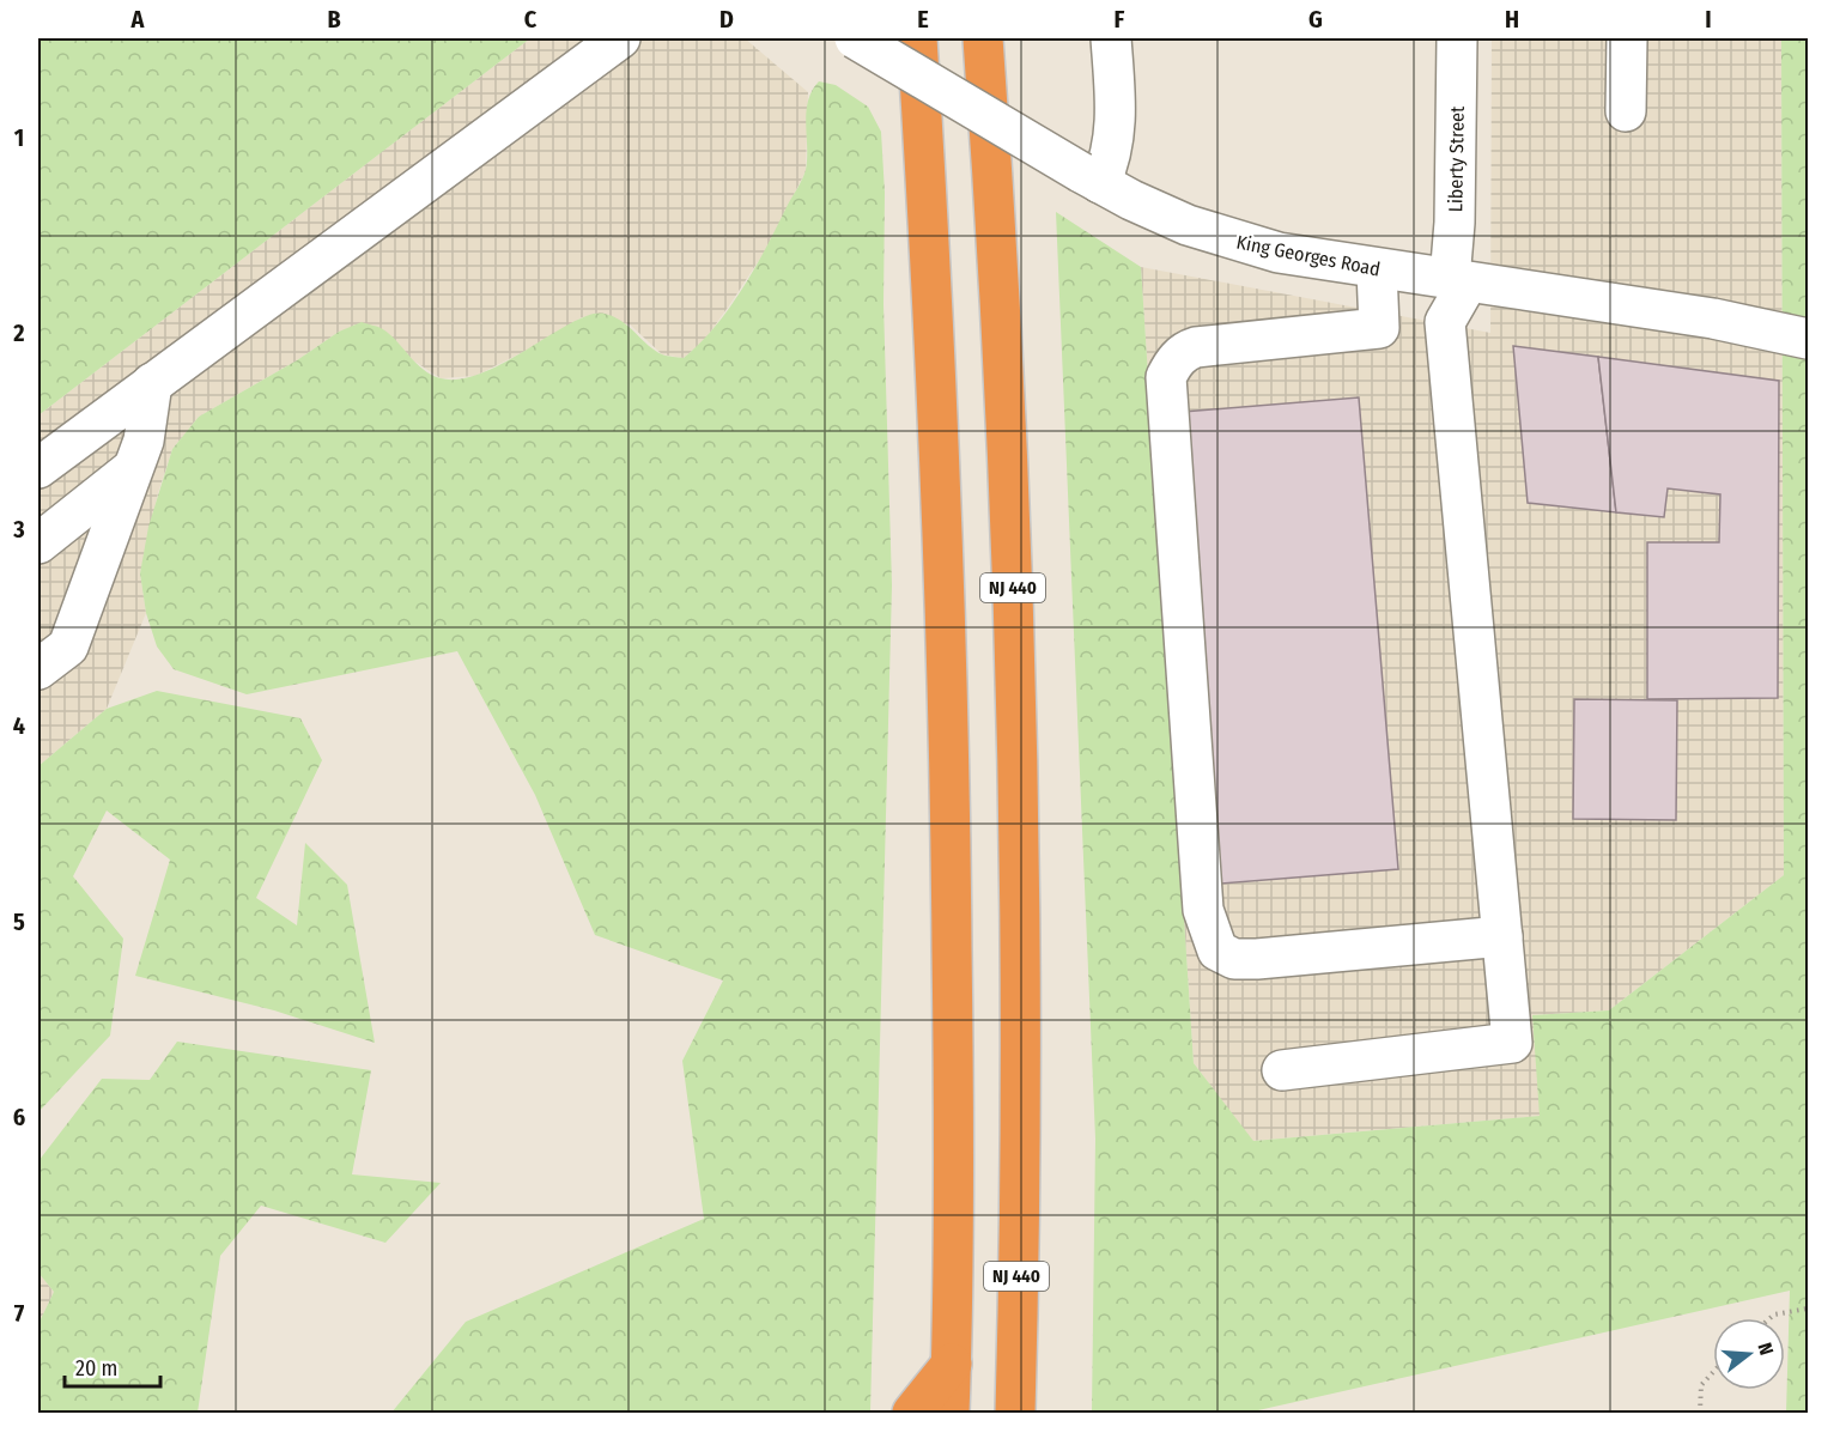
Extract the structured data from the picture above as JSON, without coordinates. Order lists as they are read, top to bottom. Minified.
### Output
{"streets":{"highway":["NJ 440"],"street":["Liberty Street","King Georges Road"]},"crossings":[["Liberty Street","King Georges Road"]],"scale_bar":"20 m","north":"right","grid":{"columns":["A","B","C","D","E","F","G","H","I"],"rows":["1","2","3","4","5","6","7"]}}
